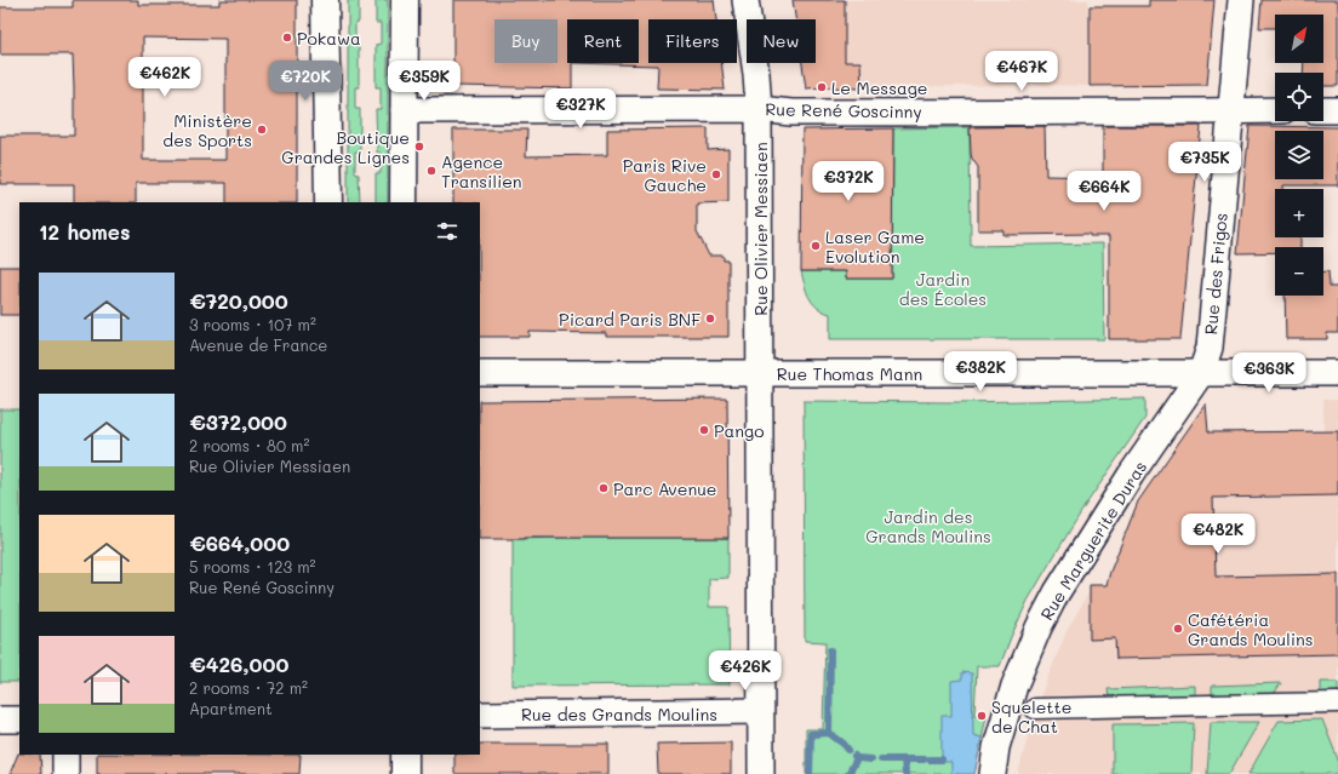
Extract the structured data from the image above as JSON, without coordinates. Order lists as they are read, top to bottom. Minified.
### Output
{"streets":{"street":["Rue René Goscinny","Rue Olivier Messiaen","Rue des Frigos","Rue Thomas Mann","Rue Marguerite Duras","Rue des Grands Moulins"]},"crossings":[["Rue René Goscinny","Rue Olivier Messiaen"],["Rue René Goscinny","Rue des Frigos"],["Rue Olivier Messiaen","Rue Thomas Mann"],["Rue Olivier Messiaen","Rue des Grands Moulins"],["Rue des Frigos","Rue Thomas Mann"],["Rue des Frigos","Rue Marguerite Duras"],["Rue Thomas Mann","Rue Marguerite Duras"]],"parks":["Jardin des Écoles","Jardin des Grands Moulins"],"places":["Pokawa","Le Message","Ministère des Sports","Boutique Grandes Lignes","Agence Transilien","Paris Rive Gauche","Laser Game Evolution","Picard Paris BNF","Pango","Parc Avenue","Cafétéria Grands Moulins","Squelette de Chat"],"north":"top right","page":{"map_buttons":["+","−"],"chip":["Buy","Rent","Filters","New"],"price":["€467K","€462K","€720K","€359K","€327K","€735K","€372K","€664K","€382K","€363K","€482K","€426K"],"heading":"12 homes","list":[{"name":"€720,000","note":"3 rooms · 107 m² · Avenue de France"},{"name":"€372,000","note":"2 rooms · 80 m² · Rue Olivier Messiaen"},{"name":"€664,000","note":"5 rooms · 123 m² · Rue René Goscinny"},{"name":"€426,000","note":"2 rooms · 72 m² · Apartment"}]}}
